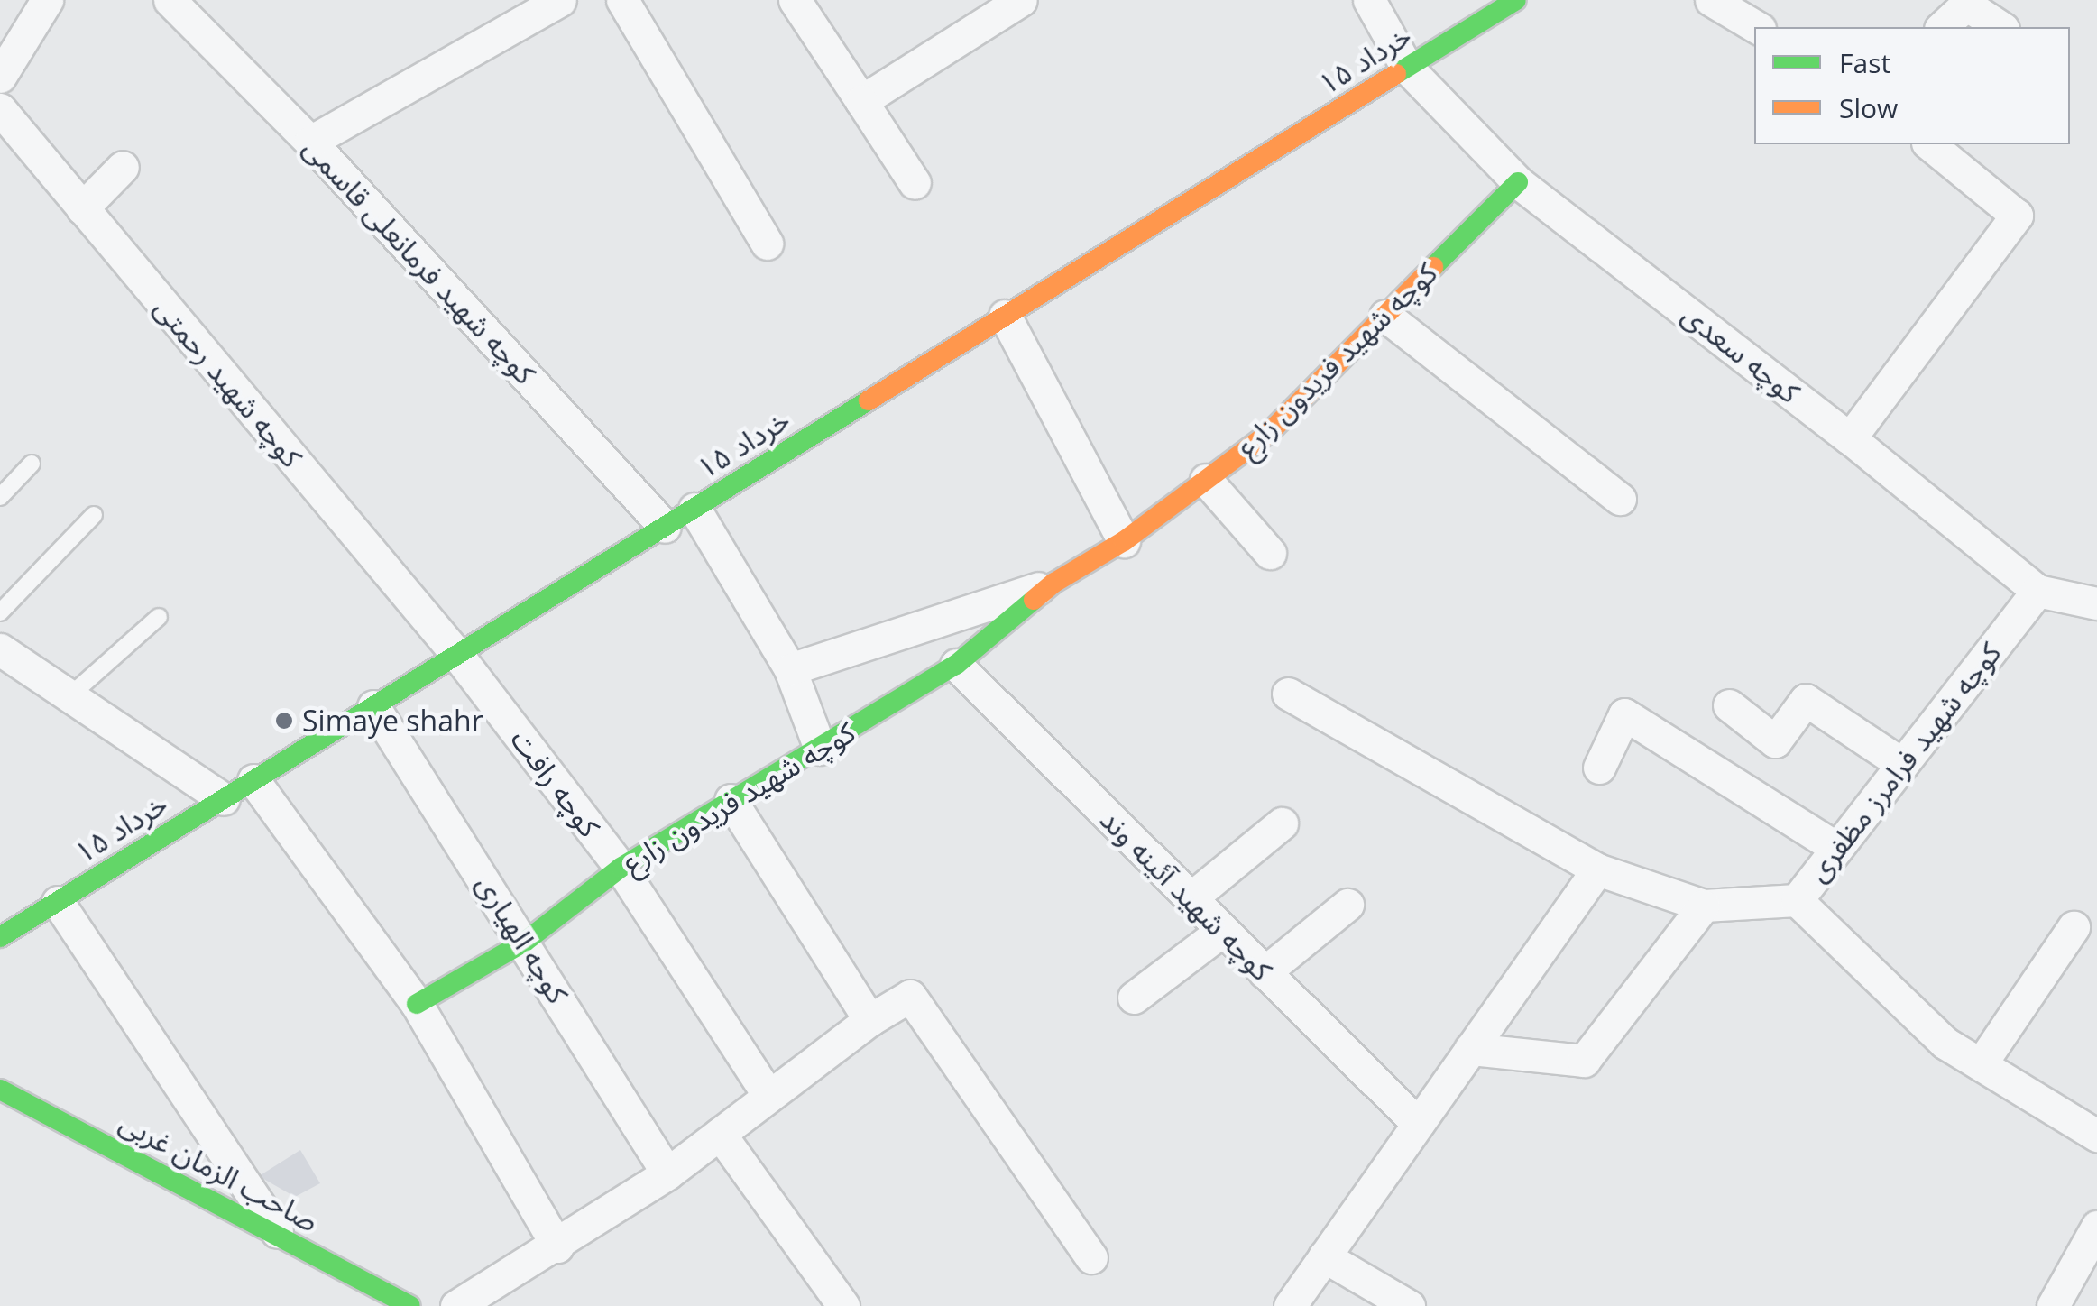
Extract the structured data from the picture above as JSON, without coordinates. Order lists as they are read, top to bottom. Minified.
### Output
{"streets":{"main road":["۱۵ خرداد","کوچه شهید فریدون زارع","صاحب الزمان غربی"],"street":["کوچه شهید فرمانعلی قاسمی","کوچه سعدی","کوچه شهید رحمتی","کوچه شهید فرامرز مظفری","کوچه رافت","کوچه شهید آئینه وند","کوچه الهیاری"]},"crossings":[["۱۵ خرداد","کوچه شهید فرمانعلی قاسمی"],["۱۵ خرداد","کوچه سعدی"],["۱۵ خرداد","کوچه شهید رحمتی"],["۱۵ خرداد","کوچه رافت"],["۱۵ خرداد","کوچه الهیاری"],["کوچه سعدی","کوچه شهید فریدون زارع"],["کوچه سعدی","کوچه شهید فرامرز مظفری"],["کوچه شهید فریدون زارع","کوچه رافت"],["کوچه شهید فریدون زارع","کوچه شهید آئینه وند"],["کوچه شهید فریدون زارع","کوچه الهیاری"],["کوچه شهید رحمتی","کوچه رافت"]],"places":["Simaye shahr"],"legend":["Fast","Slow"]}
